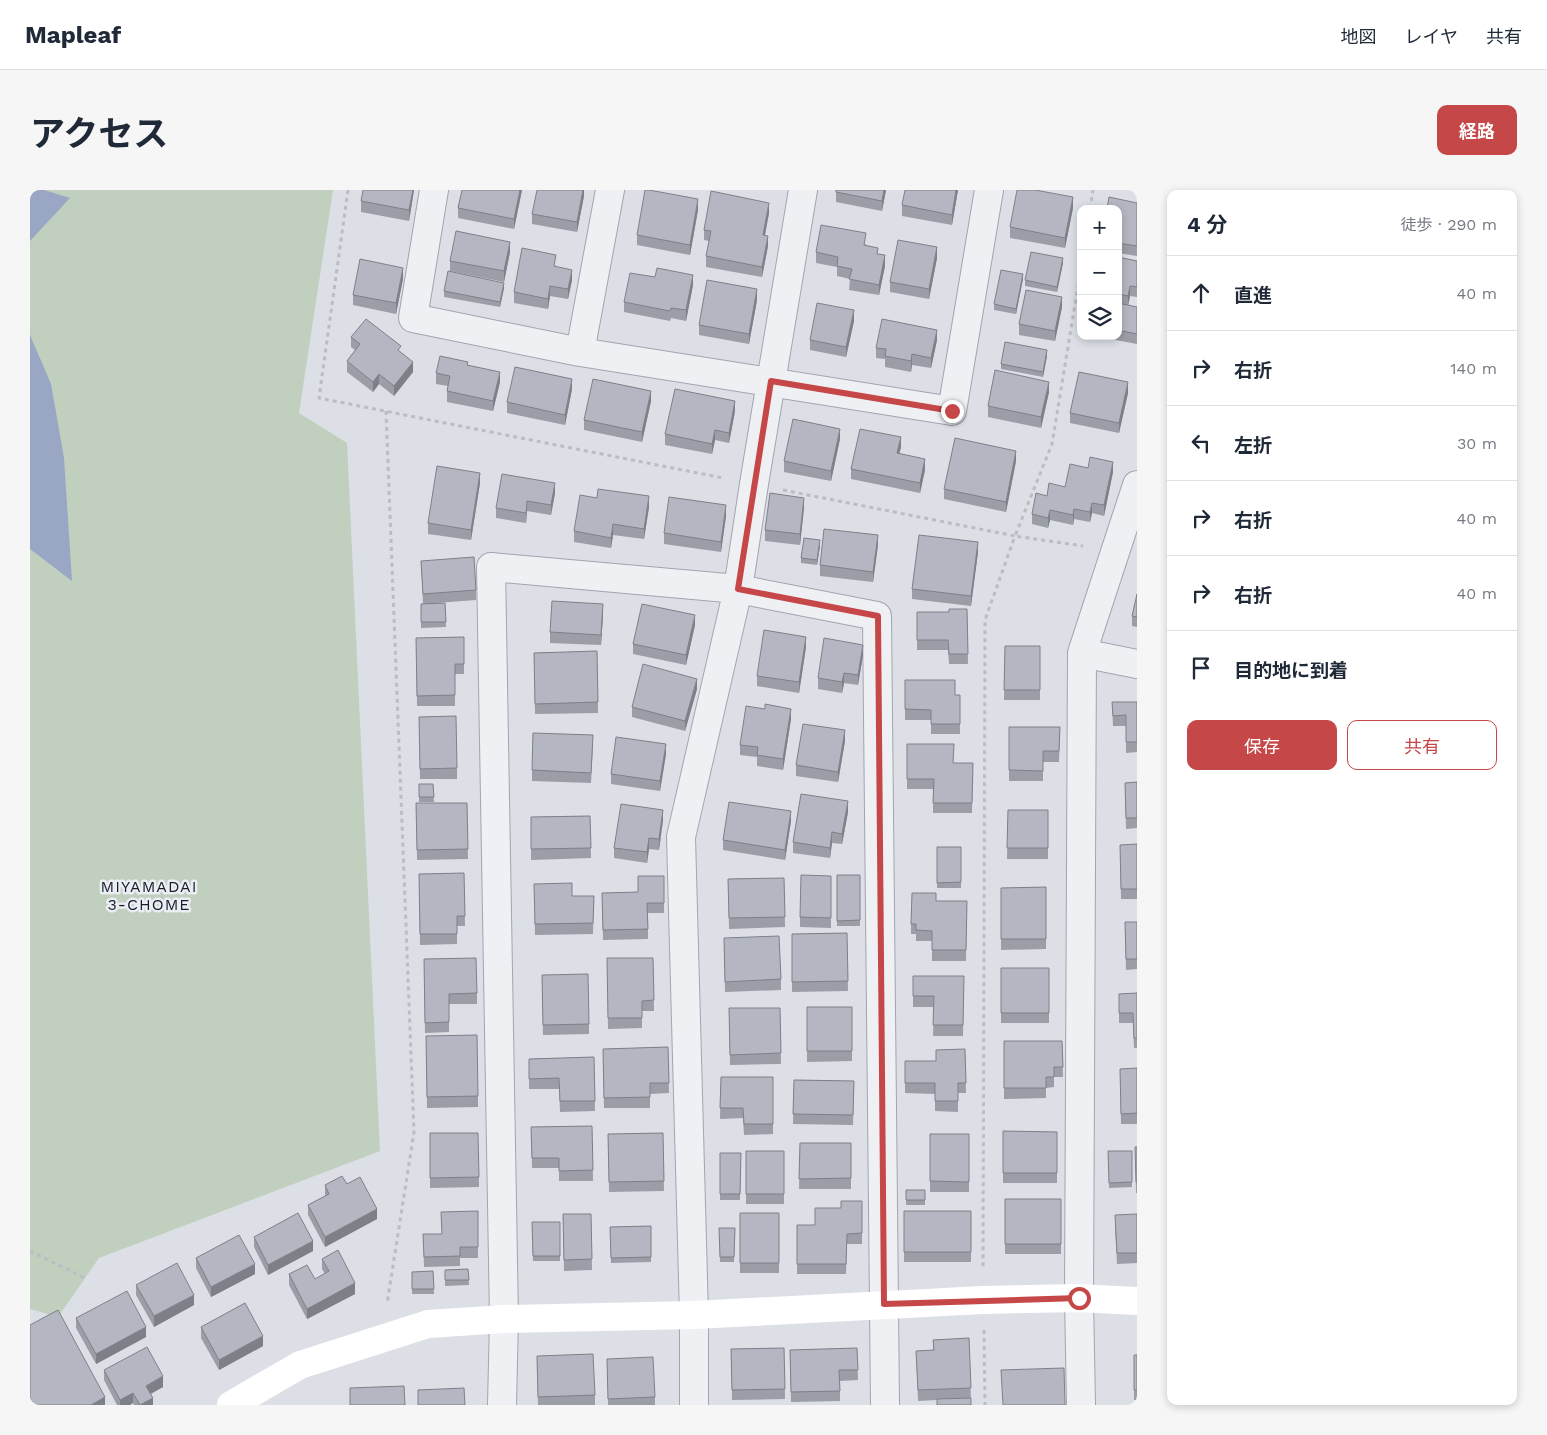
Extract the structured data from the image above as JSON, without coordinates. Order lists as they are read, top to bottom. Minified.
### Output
{"districts":["MIYAMADAI 3-CHOME"],"page":{"header":"Mapleaf","nav":["地図","レイヤ","共有"],"title":"アクセス","buttons":["経路",["保存","共有"]],"heading":["4 分","徒歩 · 290 m"],"map_buttons":["+","−"],"list":[["直進","40 m"],["右折","140 m"],["左折","30 m"],["右折","40 m"],["右折","40 m"],"目的地に到着"]}}
